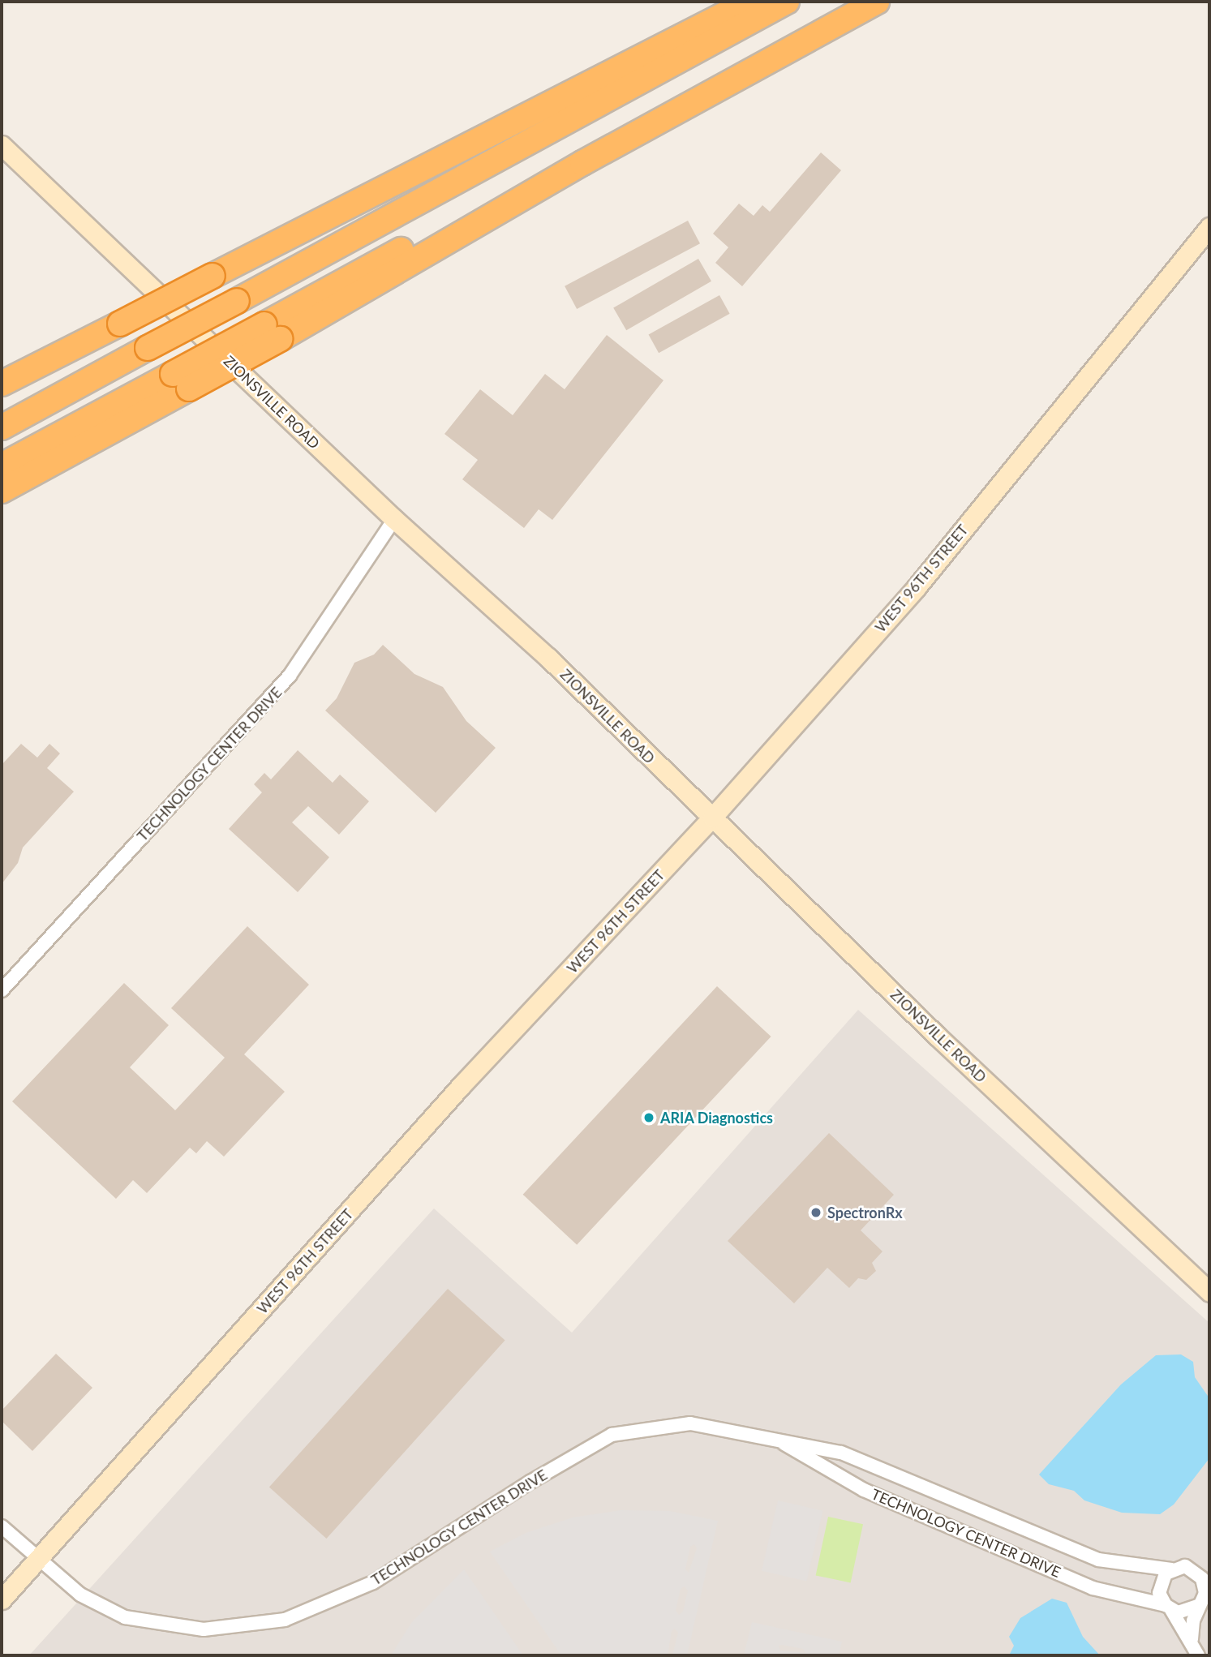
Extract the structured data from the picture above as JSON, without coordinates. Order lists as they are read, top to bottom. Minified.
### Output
{"streets":{"main road":["ZIONSVILLE ROAD","WEST 96TH STREET"],"street":["TECHNOLOGY CENTER DRIVE"]},"crossings":[["ZIONSVILLE ROAD","WEST 96TH STREET"],["ZIONSVILLE ROAD","TECHNOLOGY CENTER DRIVE"],["WEST 96TH STREET","TECHNOLOGY CENTER DRIVE"]],"places":["ARIA Diagnostics","SpectronRx"]}
